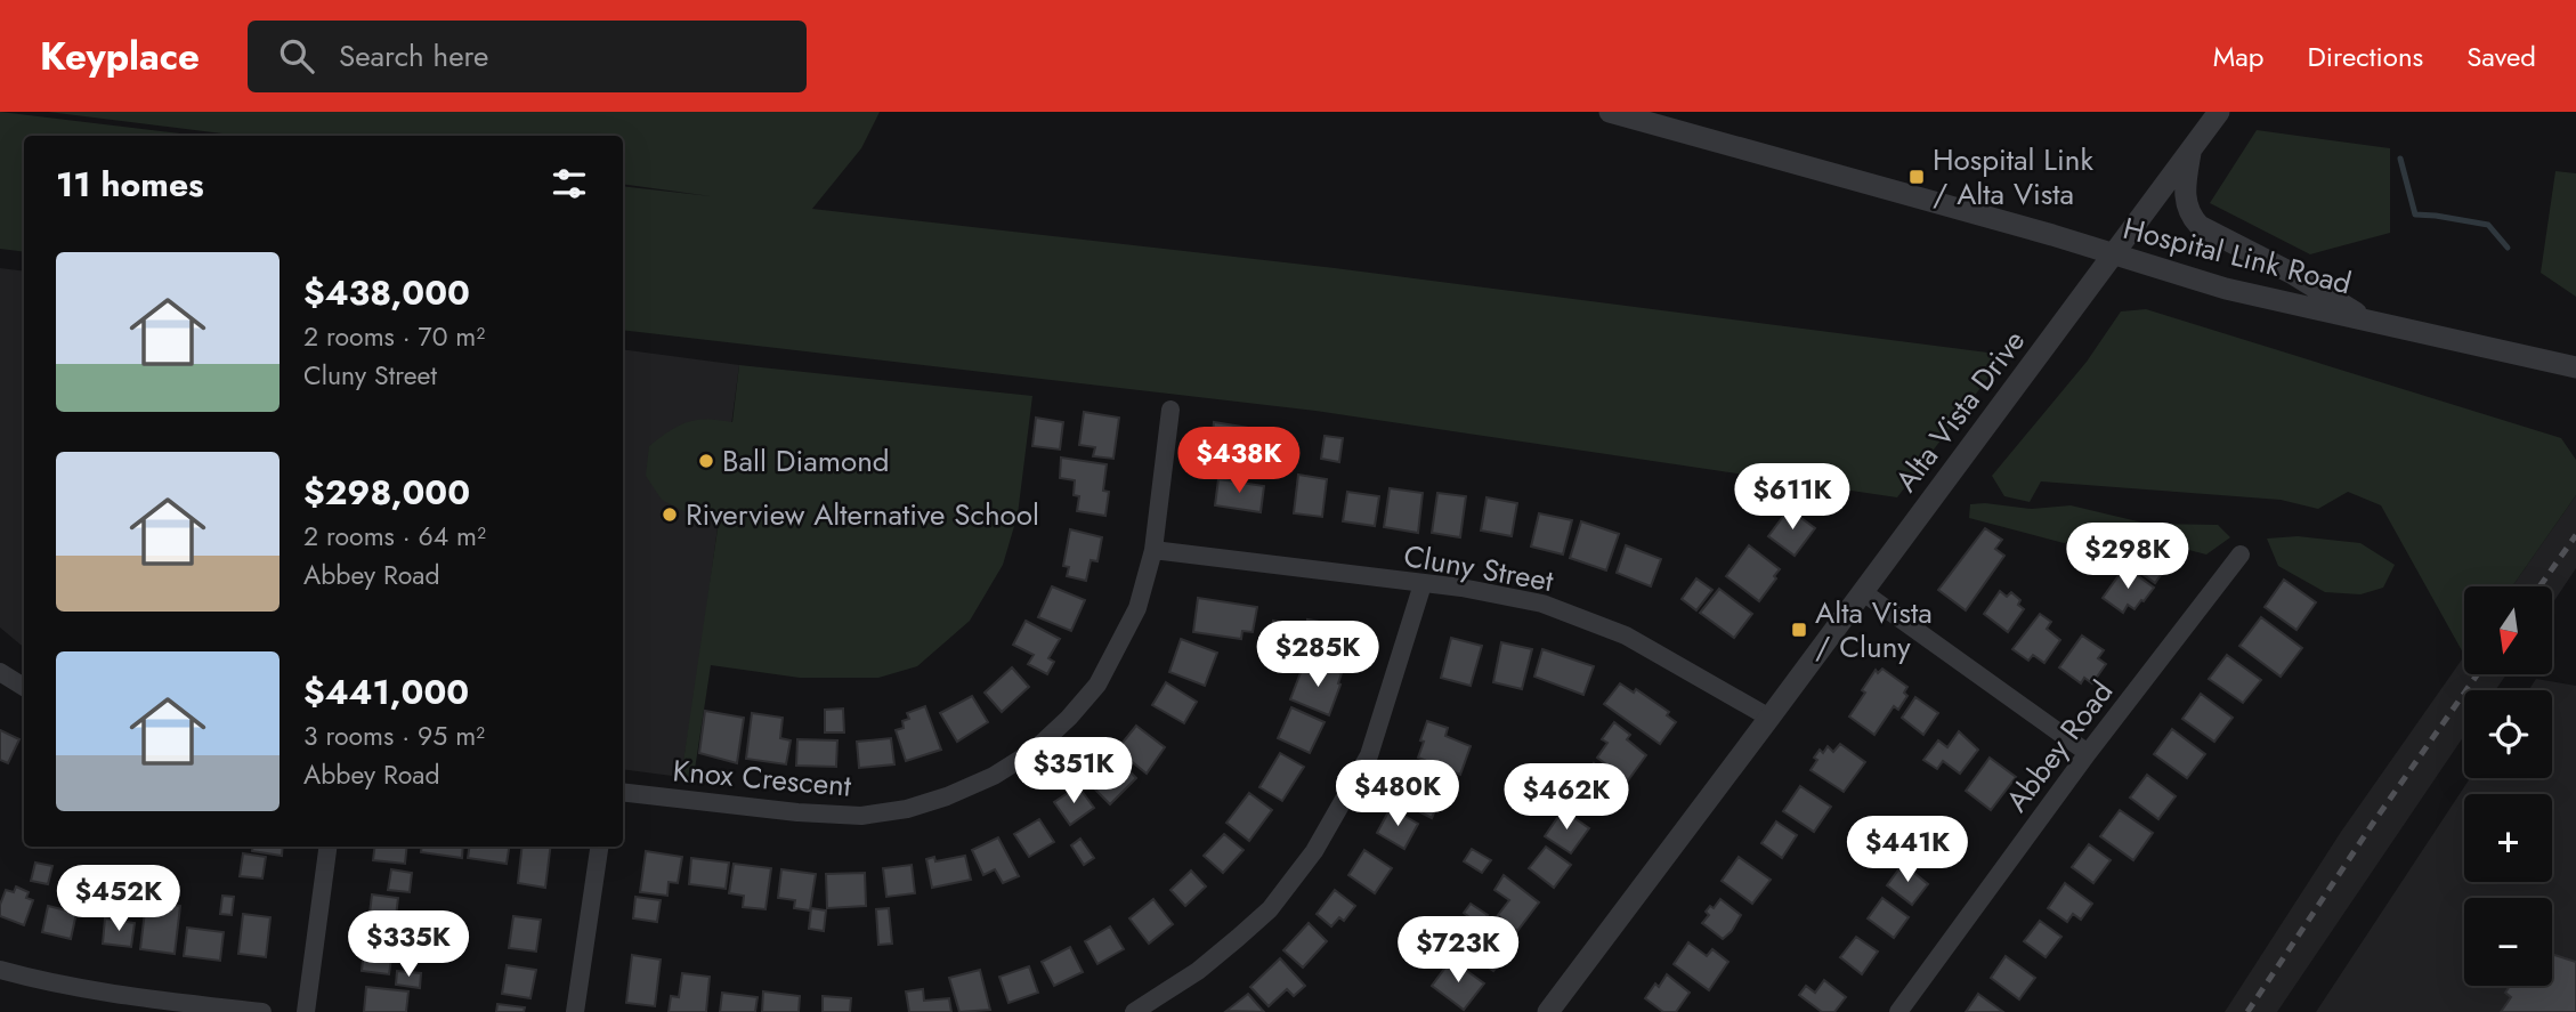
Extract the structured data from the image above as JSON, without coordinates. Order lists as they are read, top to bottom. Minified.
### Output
{"streets":{"street":["Hospital Link Road","Alta Vista Drive","Cluny Street","Abbey Road","Knox Crescent"]},"crossings":[["Hospital Link Road","Alta Vista Drive"],["Alta Vista Drive","Cluny Street"],["Cluny Street","Knox Crescent"]],"places":{"transit":["Hospital Link / Alta Vista","Alta Vista / Cluny"],"other":["Ball Diamond","Riverview Alternative School"]},"north":"bottom","page":{"header":"Keyplace","search":"Search here","nav":["Map","Directions","Saved"],"heading":"11 homes","list":[{"name":"$438,000","note":"2 rooms · 70 m² · Cluny Street"},{"name":"$298,000","note":"2 rooms · 64 m² · Abbey Road"},{"name":"$441,000","note":"3 rooms · 95 m² · Abbey Road"}],"price":["$438K","$611K","$298K","$285K","$351K","$480K","$462K","$441K","$452K","$335K","$723K"],"map_buttons":["+","−"]}}
